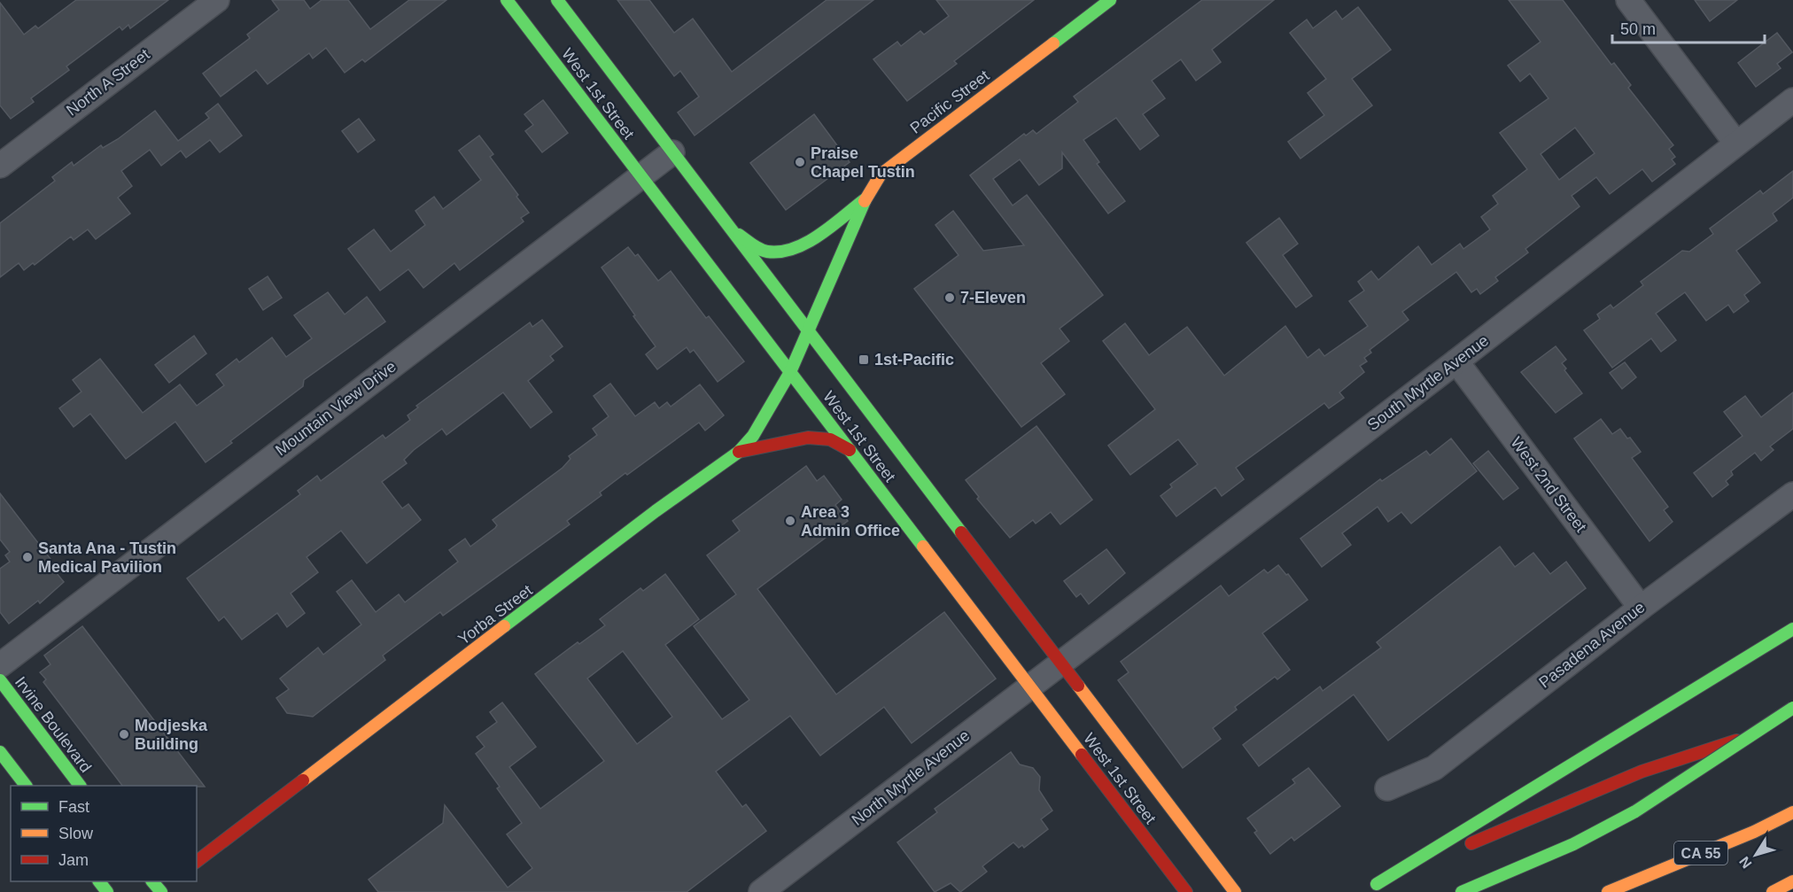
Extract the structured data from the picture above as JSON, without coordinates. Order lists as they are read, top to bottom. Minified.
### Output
{"streets":{"main road":["West 1st Street","Pacific Street","Yorba Street","Irvine Boulevard","CA 55"],"street":["North A Street","South Myrtle Avenue","Mountain View Drive","West 2nd Street","Pasadena Avenue","North Myrtle Avenue"]},"crossings":[["West 1st Street","Pacific Street"],["West 1st Street","South Myrtle Avenue"],["West 1st Street","Mountain View Drive"],["West 1st Street","Yorba Street"],["West 1st Street","North Myrtle Avenue"],["Pacific Street","Yorba Street"],["South Myrtle Avenue","West 2nd Street"],["South Myrtle Avenue","North Myrtle Avenue"],["West 2nd Street","Pasadena Avenue"]],"places":{"other":["Praise Chapel Tustin","7-Eleven","Area 3 Admin Office","Santa Ana - Tustin Medical Pavilion","Modjeska Building"],"transit":["1st-Pacific"]},"legend":["Fast","Slow","Jam"],"scale_bar":"50 m","north":"bottom left"}
